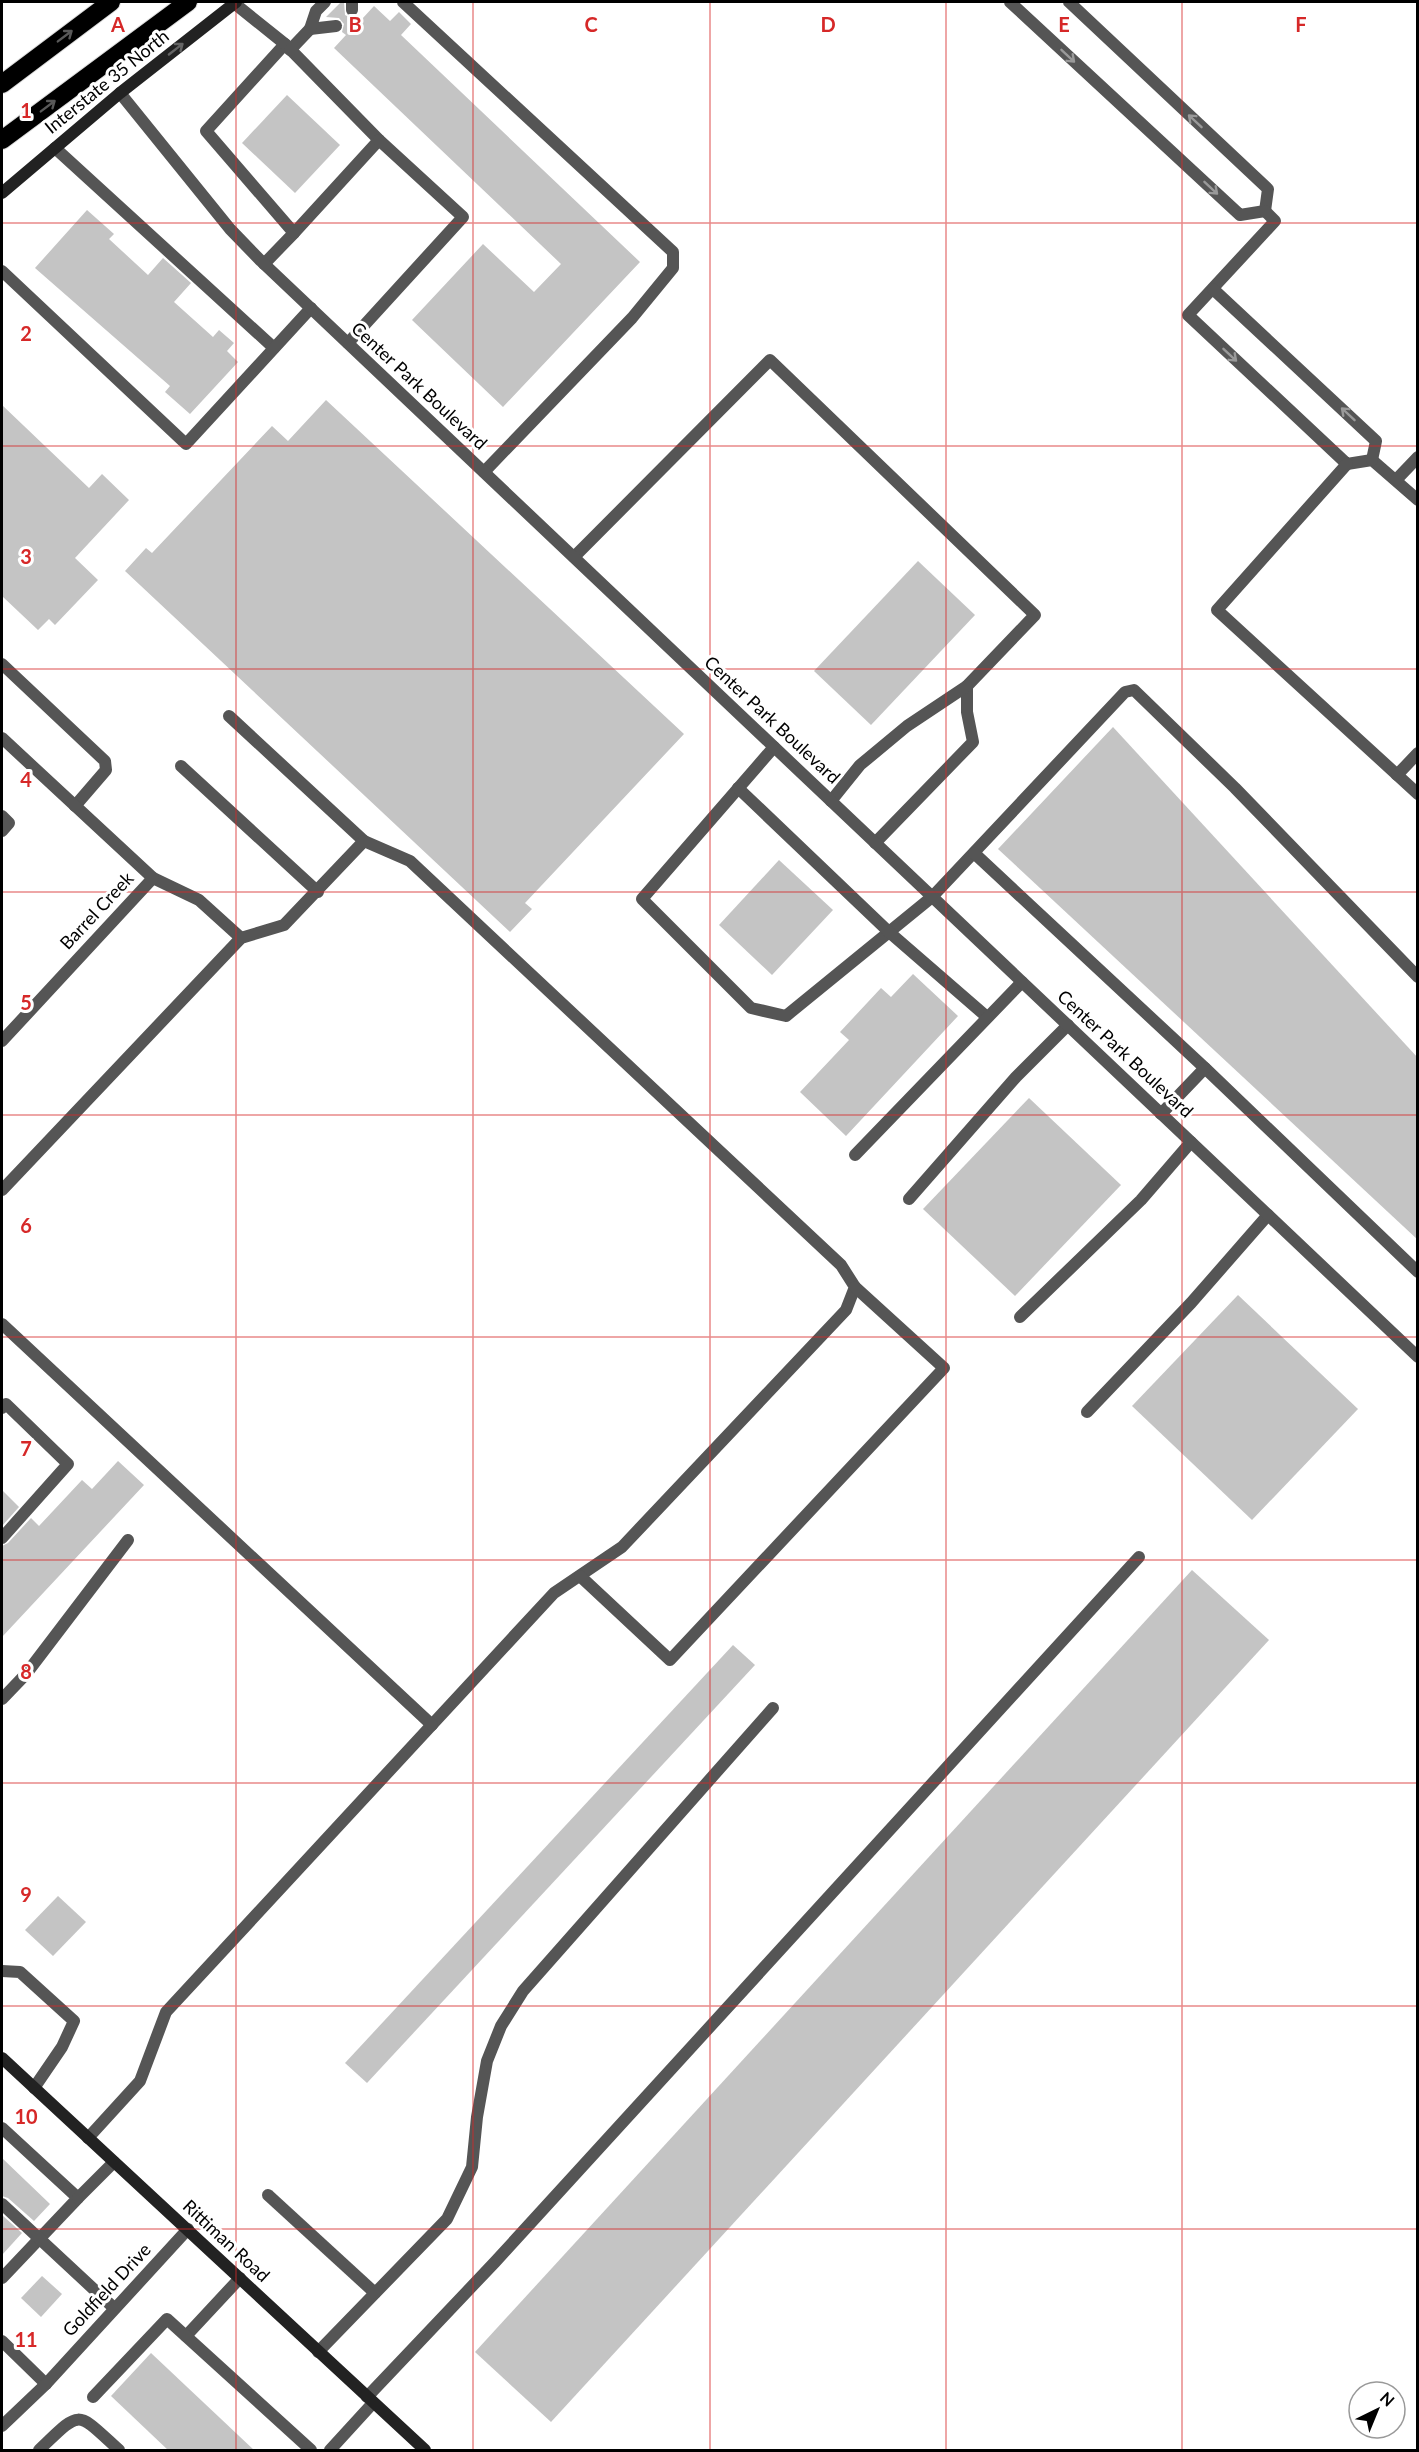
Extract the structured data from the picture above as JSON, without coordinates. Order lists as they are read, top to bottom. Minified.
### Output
{"streets":{"main road":["Interstate 35 North","Rittiman Road"],"street":["Center Park Boulevard","Barrel Creek","Goldfield Drive"]},"crossings":[["Interstate 35 North","Center Park Boulevard"],["Rittiman Road","Goldfield Drive"]],"one_way":["Interstate 35 North"],"north":"top right","grid":{"columns":["A","B","C","D","E","F"],"rows":["1","2","3","4","5","6","7","8","9","10","11"]}}
